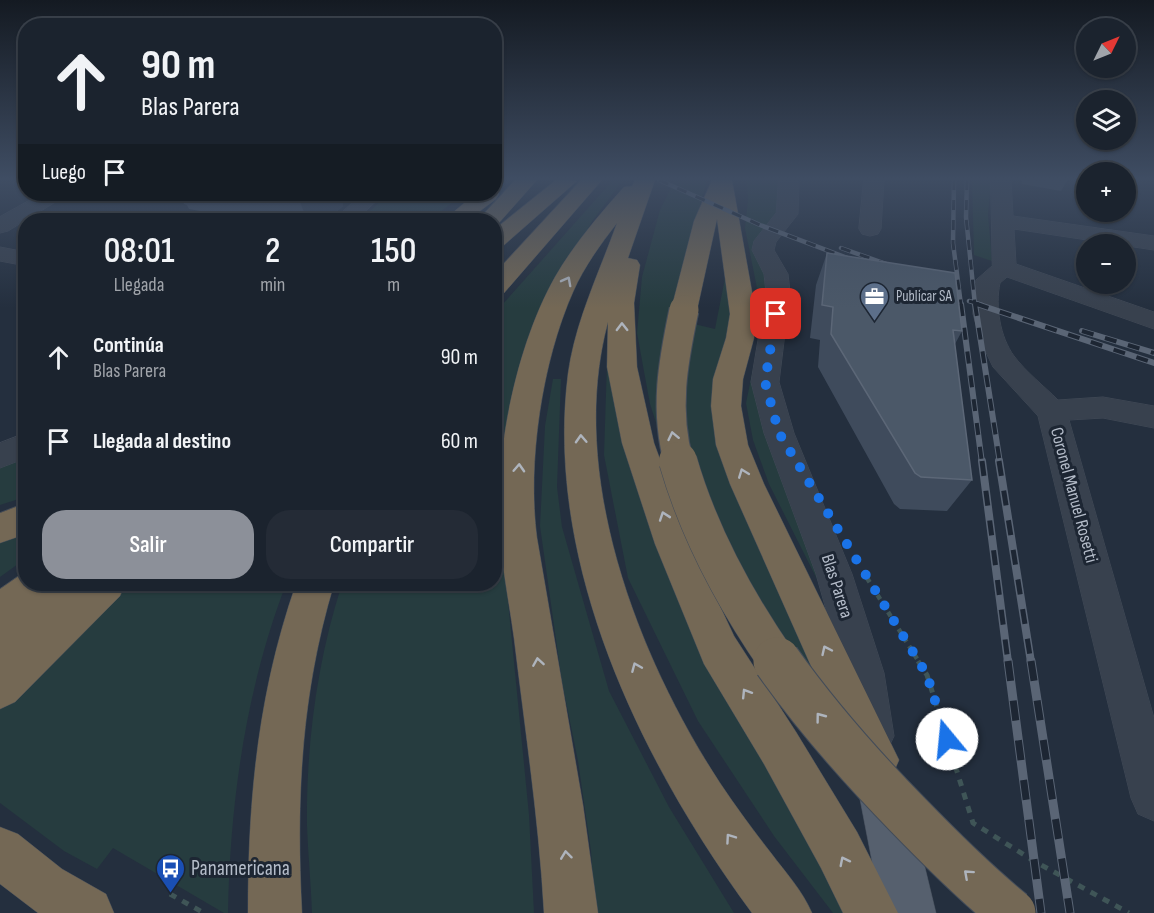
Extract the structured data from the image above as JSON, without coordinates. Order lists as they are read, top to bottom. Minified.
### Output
{"streets":{"street":["Coronel Manuel Rosetti","Blas Parera"]},"places":{"office":["Publicar SA"],"bus stop":["Panamericana"]},"north":"top right","page":{"map_buttons":["+","−"],"turn":["90 m","Blas Parera"],"then":"Luego","eta":["08:01","Llegada","2","min","150","m"],"list":[{"name":"Continúa","note":"Blas Parera","value":"90 m"},{"name":"Llegada al destino","value":"60 m"}],"buttons":["Salir","Compartir"]}}
